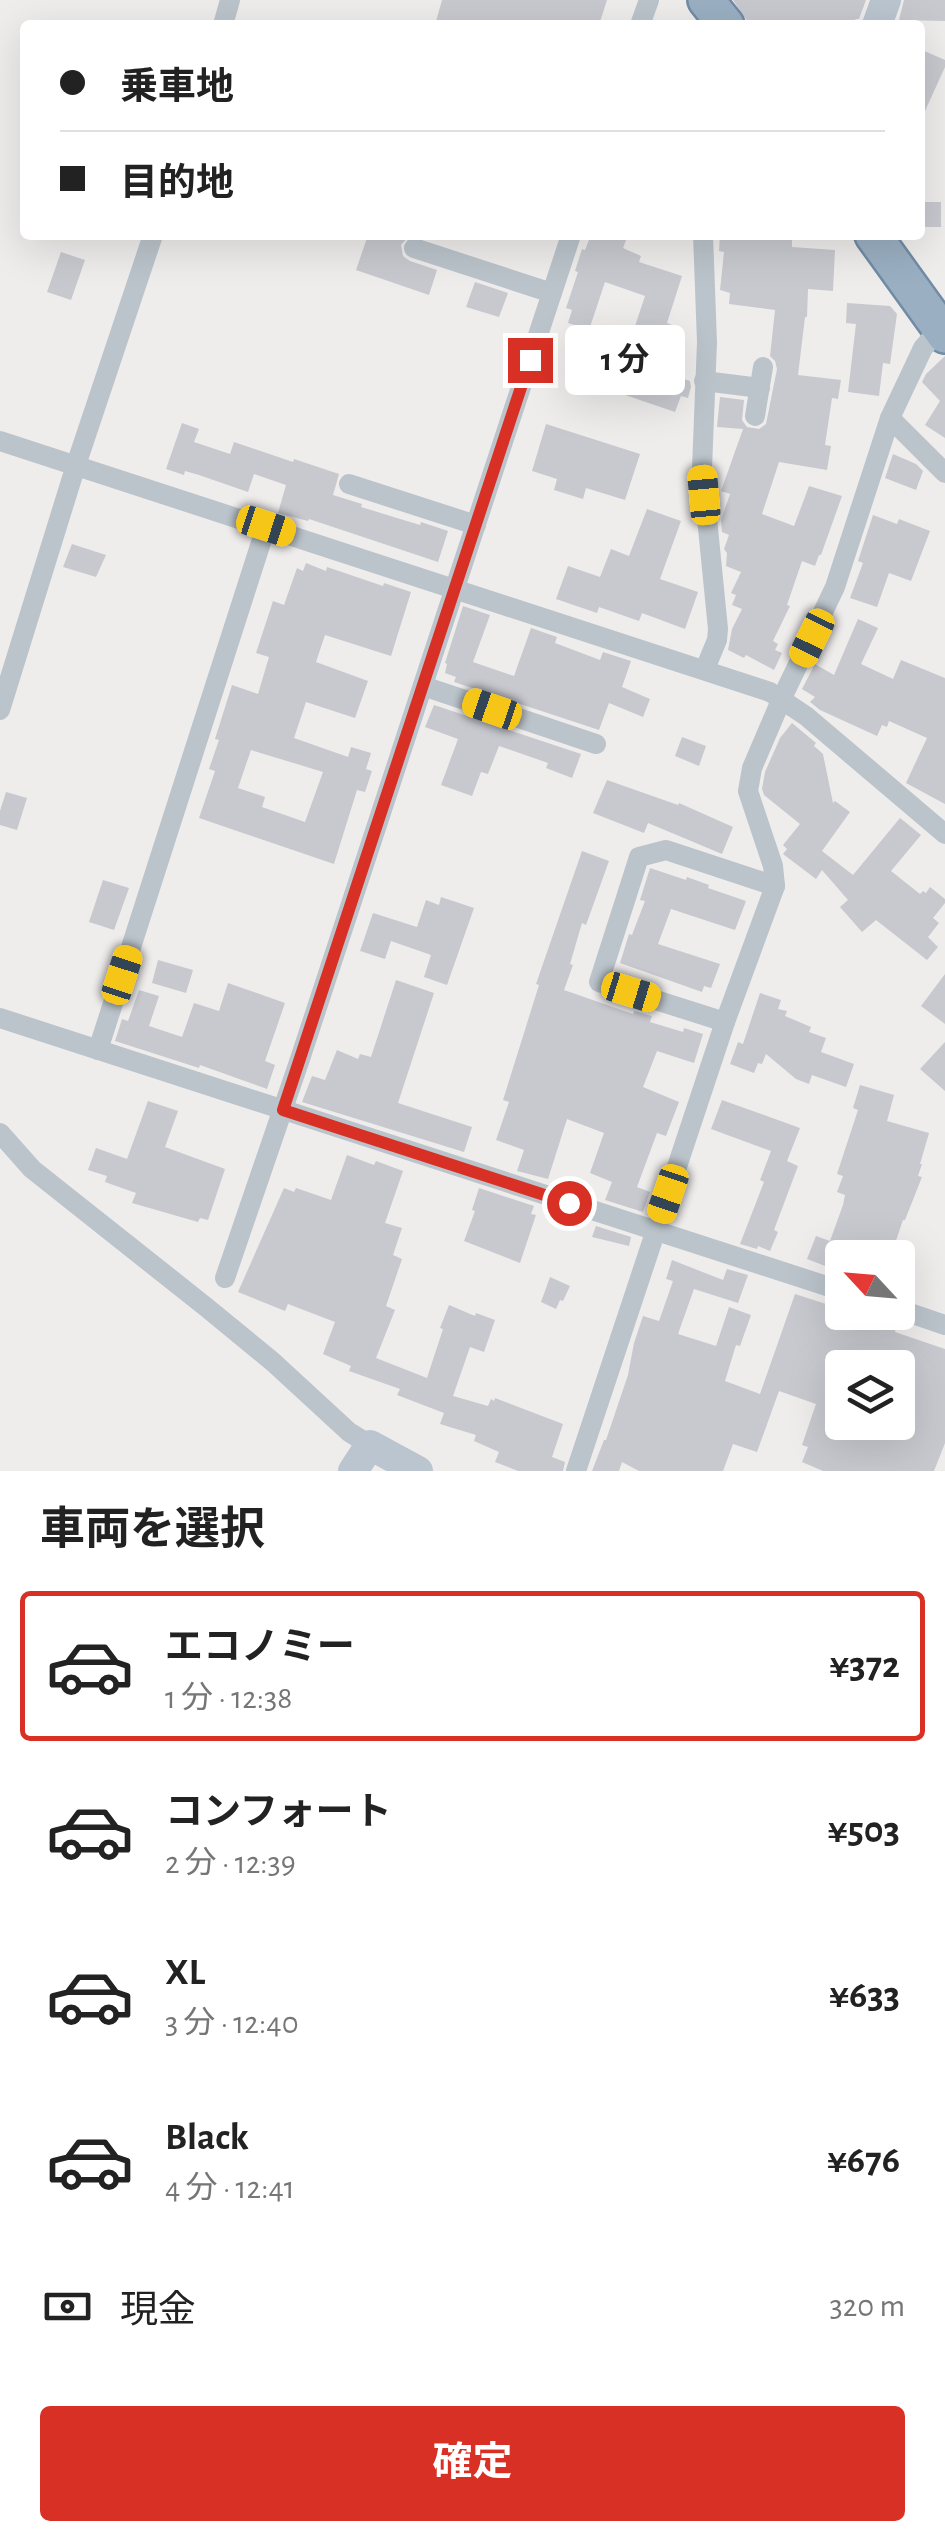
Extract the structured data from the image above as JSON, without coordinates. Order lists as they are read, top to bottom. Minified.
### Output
{"north":"top left","page":{"banner":["乗車地","目的地"],"bubble":"1 分","heading":"車両を選択","list":[{"name":"エコノミー","note":"1 分 · 12:38","value":"¥372"},{"name":"コンフォート","note":"2 分 · 12:39","value":"¥503"},{"name":"XL","note":"3 分 · 12:40","value":"¥633"},{"name":"Black","note":"4 分 · 12:41","value":"¥676"}],"pay":["現金","320 m"],"buttons":"確定"}}
